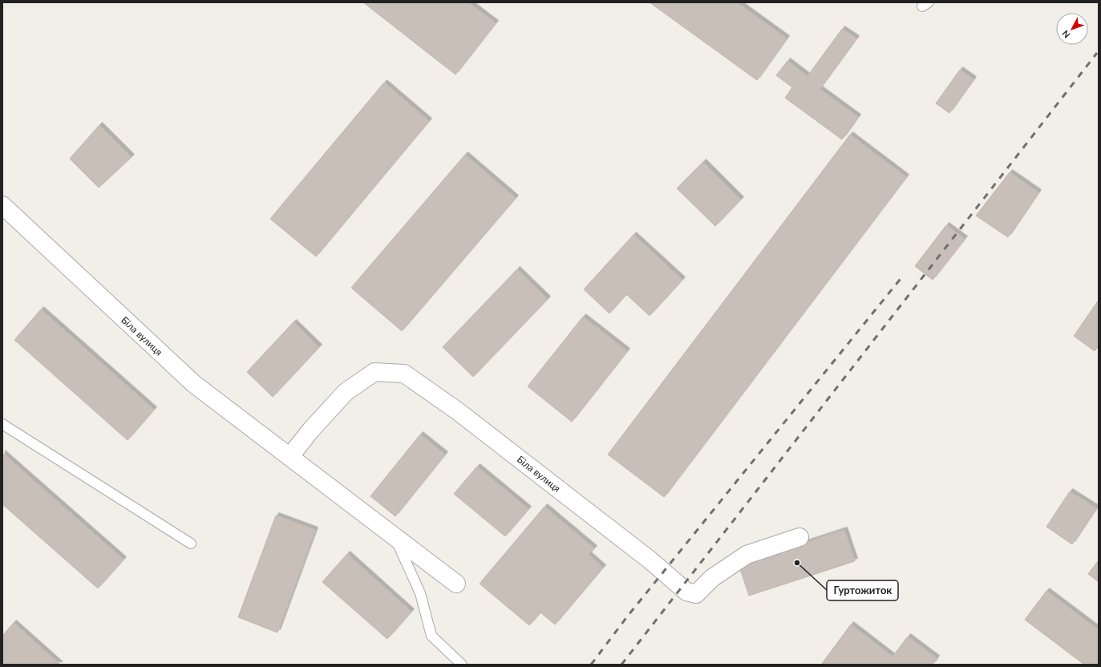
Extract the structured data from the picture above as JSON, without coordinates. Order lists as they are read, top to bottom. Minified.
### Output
{"streets":{"street":["Біла вулиця"]},"places":["Гуртожиток"],"north":"bottom left"}
